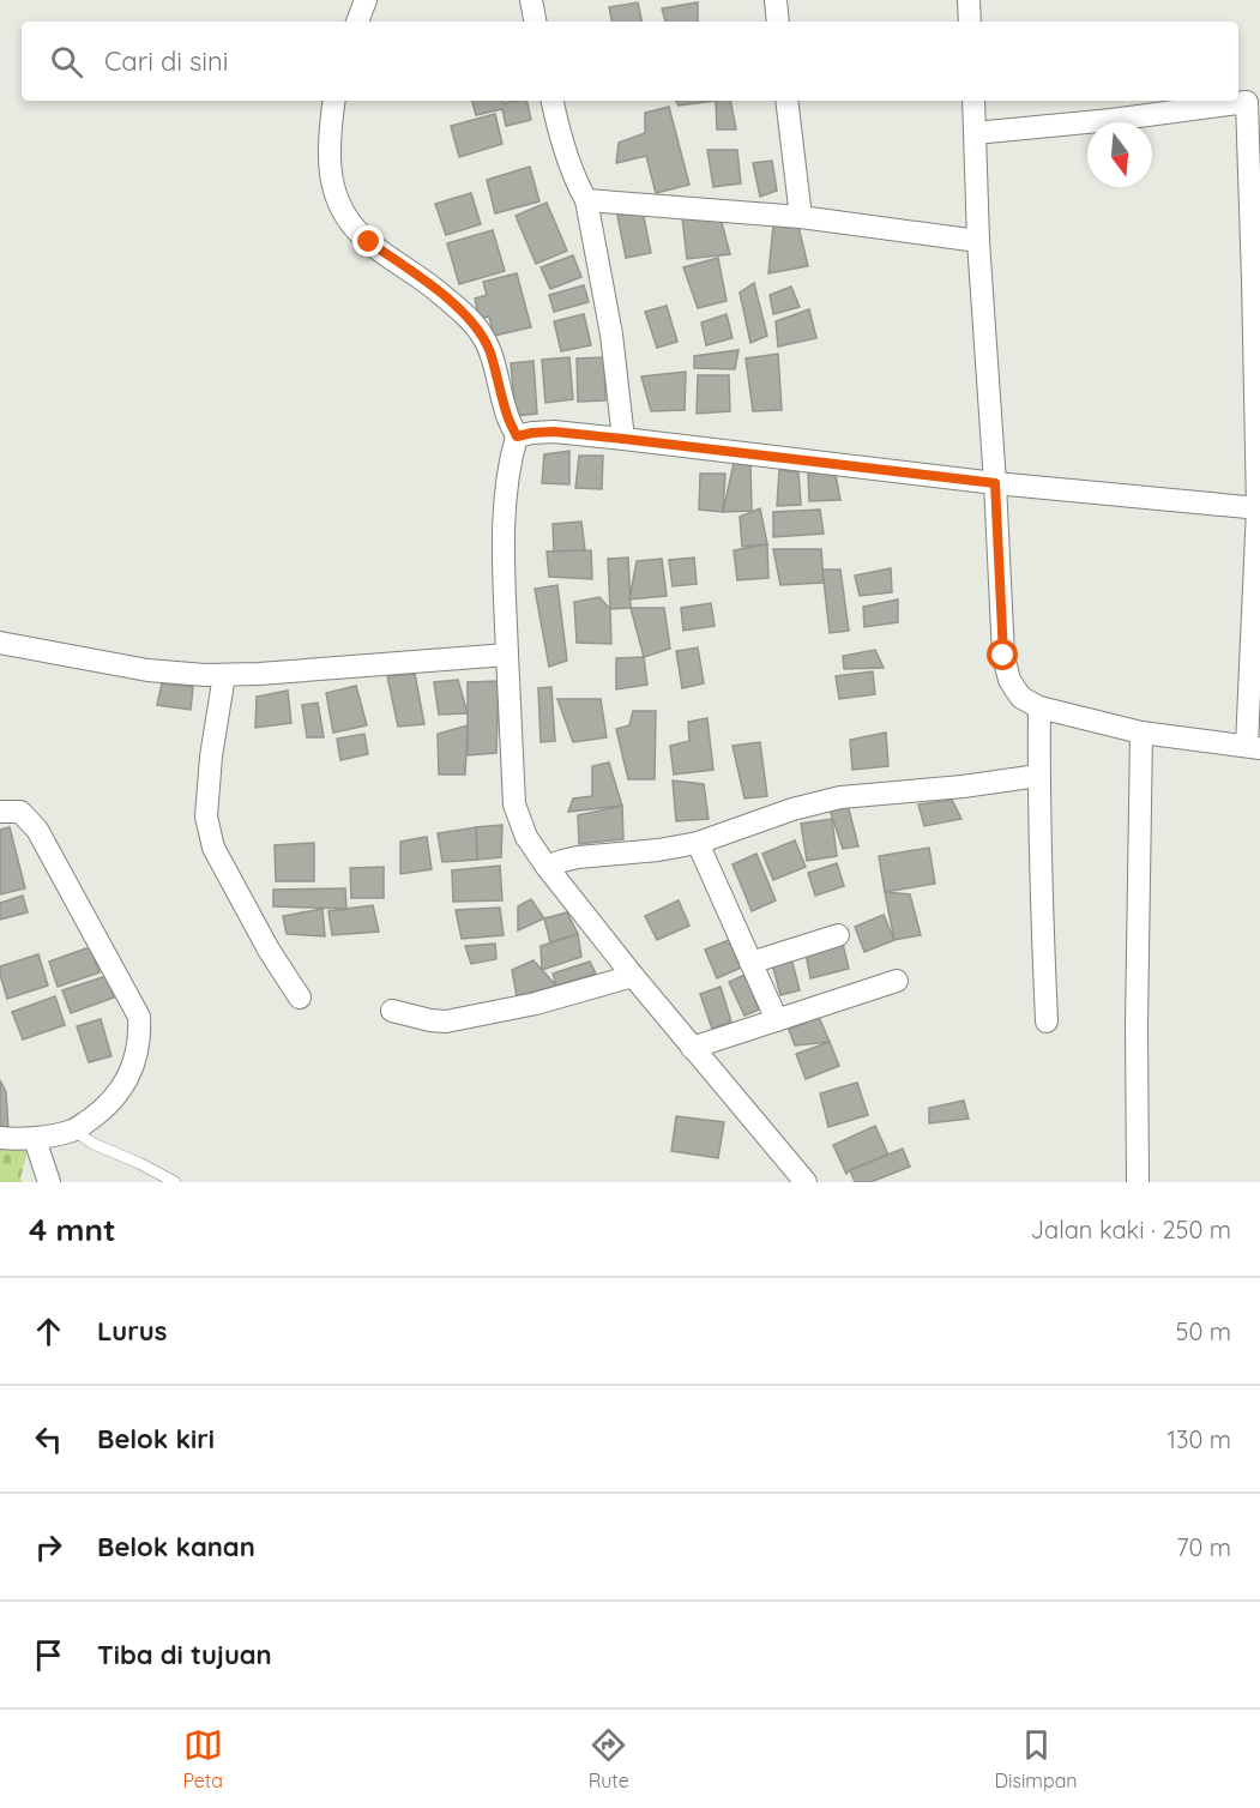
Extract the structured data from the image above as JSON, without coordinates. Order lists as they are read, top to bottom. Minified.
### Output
{"north":"bottom","page":{"search":"Cari di sini","heading":["4 mnt","Jalan kaki · 250 m"],"list":[["Lurus","50 m"],["Belok kiri","130 m"],["Belok kanan","70 m"],"Tiba di tujuan"],"nav":["Peta","Rute","Disimpan"]}}
